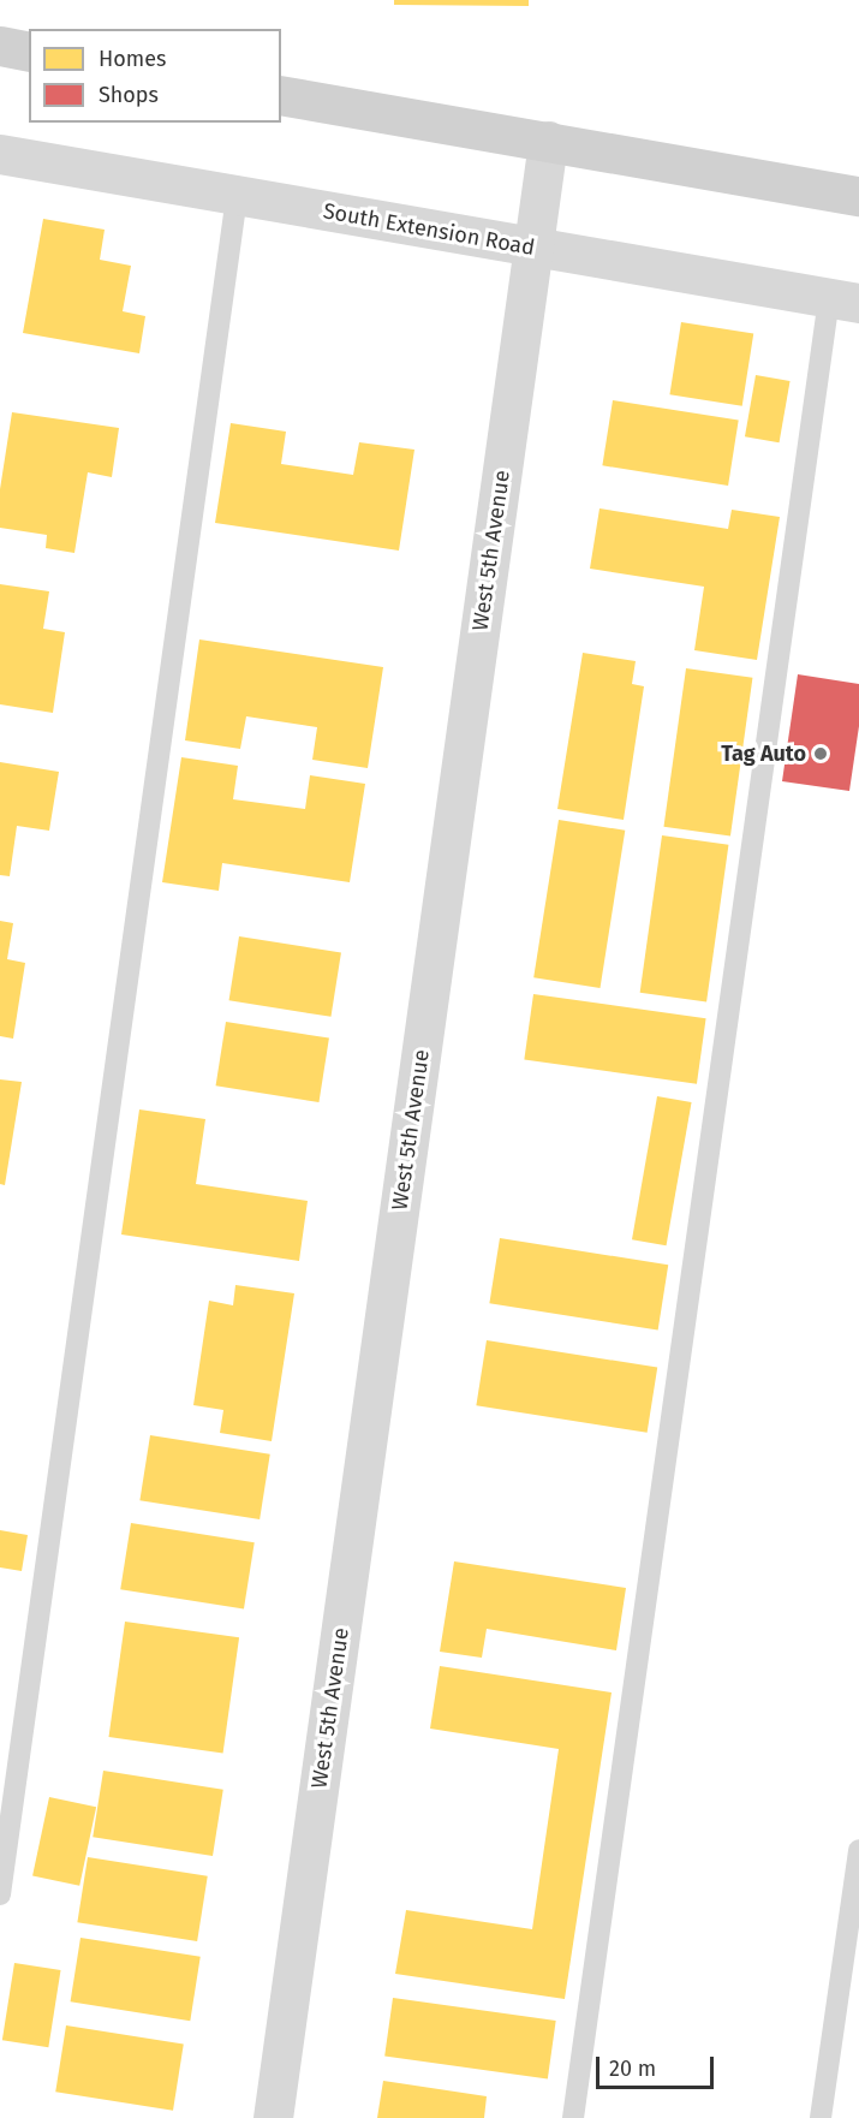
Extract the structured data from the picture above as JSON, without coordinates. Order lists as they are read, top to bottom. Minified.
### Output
{"streets":{"street":["South Extension Road","West 5th Avenue"]},"crossings":[["South Extension Road","West 5th Avenue"]],"places":["Tag Auto"],"legend":["Homes","Shops"],"scale_bar":"20 m"}
